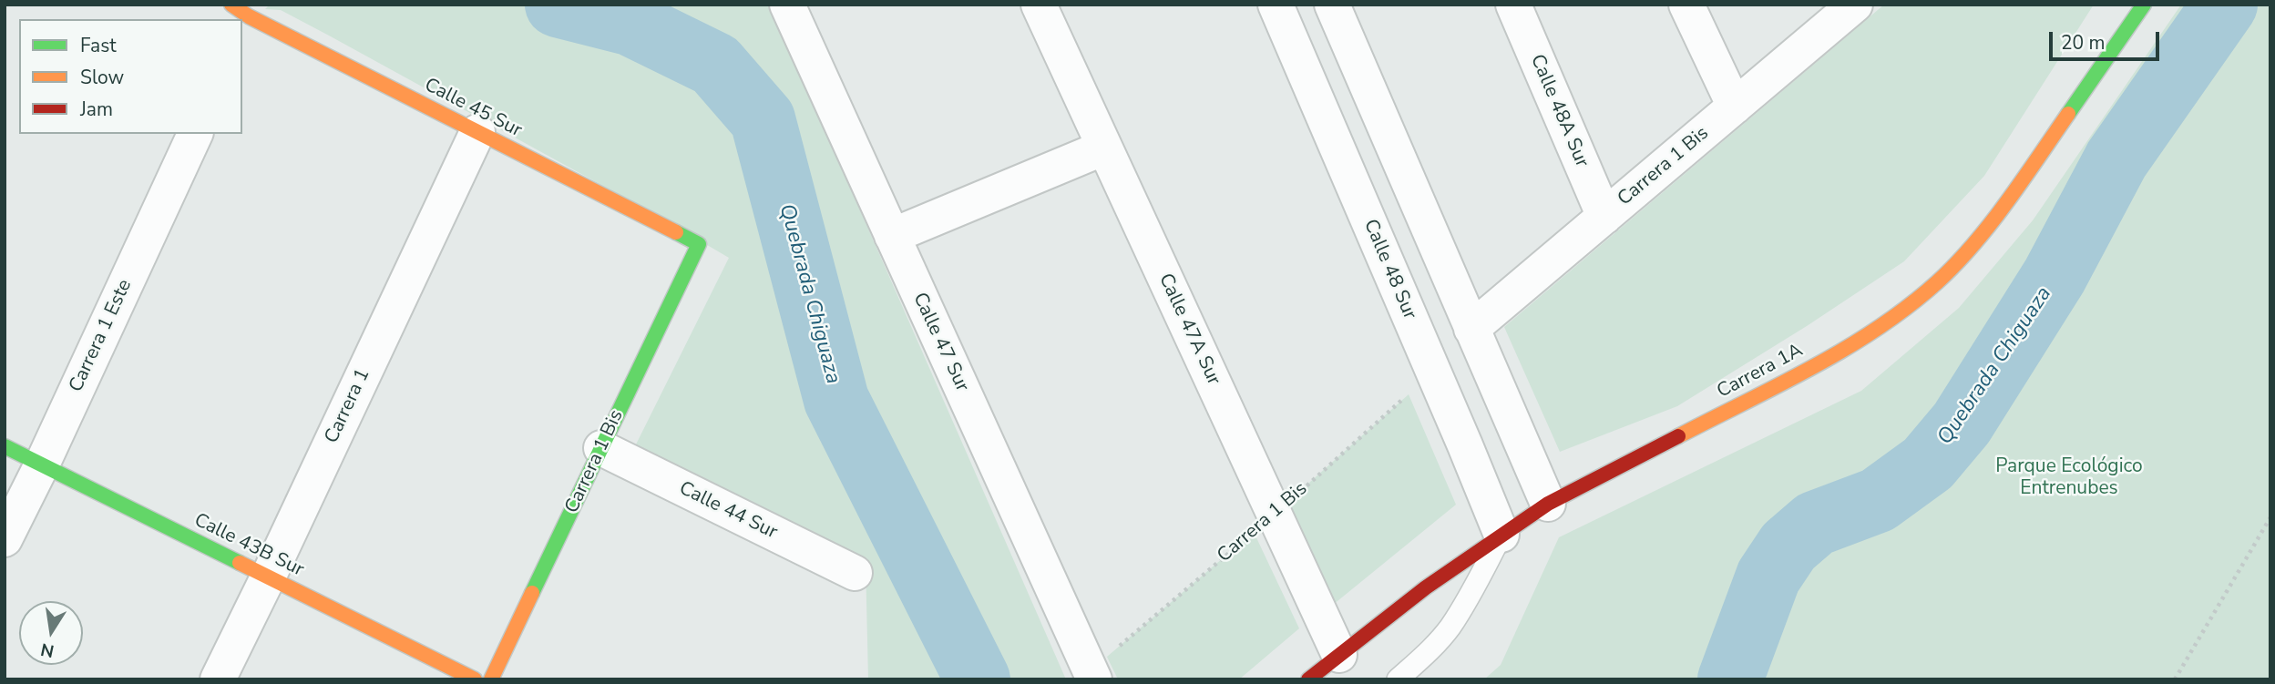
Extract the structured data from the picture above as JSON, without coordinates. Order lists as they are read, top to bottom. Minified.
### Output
{"streets":{"street":["Calle 45 Sur","Calle 48A Sur","Carrera 1 Bis","Calle 48 Sur","Calle 47A Sur","Carrera 1 Este","Calle 47 Sur","Carrera 1A","Carrera 1","Calle 44 Sur","Calle 43B Sur"]},"crossings":[["Calle 45 Sur","Carrera 1 Bis"],["Calle 45 Sur","Carrera 1"],["Calle 48A Sur","Carrera 1 Bis"],["Carrera 1 Bis","Calle 48 Sur"],["Carrera 1 Bis","Calle 47A Sur"],["Carrera 1 Bis","Calle 47 Sur"],["Carrera 1 Bis","Calle 44 Sur"],["Calle 48 Sur","Carrera 1A"],["Calle 47A Sur","Carrera 1A"],["Carrera 1 Este","Calle 43B Sur"],["Carrera 1","Calle 43B Sur"]],"water":["Quebrada Chiguaza"],"parks":["Parque Ecológico Entrenubes"],"legend":["Fast","Slow","Jam"],"scale_bar":"20 m","north":"bottom"}
